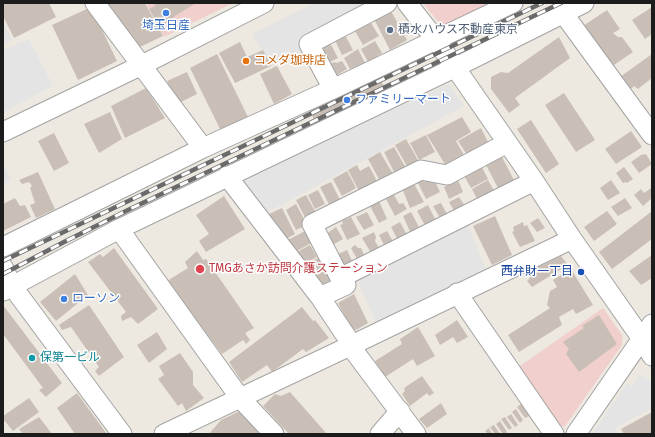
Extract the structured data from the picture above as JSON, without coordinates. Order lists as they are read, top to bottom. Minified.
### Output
{"places":["埼玉日産","積水ハウス不動産東京","コメダ珈琲店","ファミリーマート","TMGあさか訪問介護ステーション","西弁財一丁目","ローソン","保第一ビル"]}
